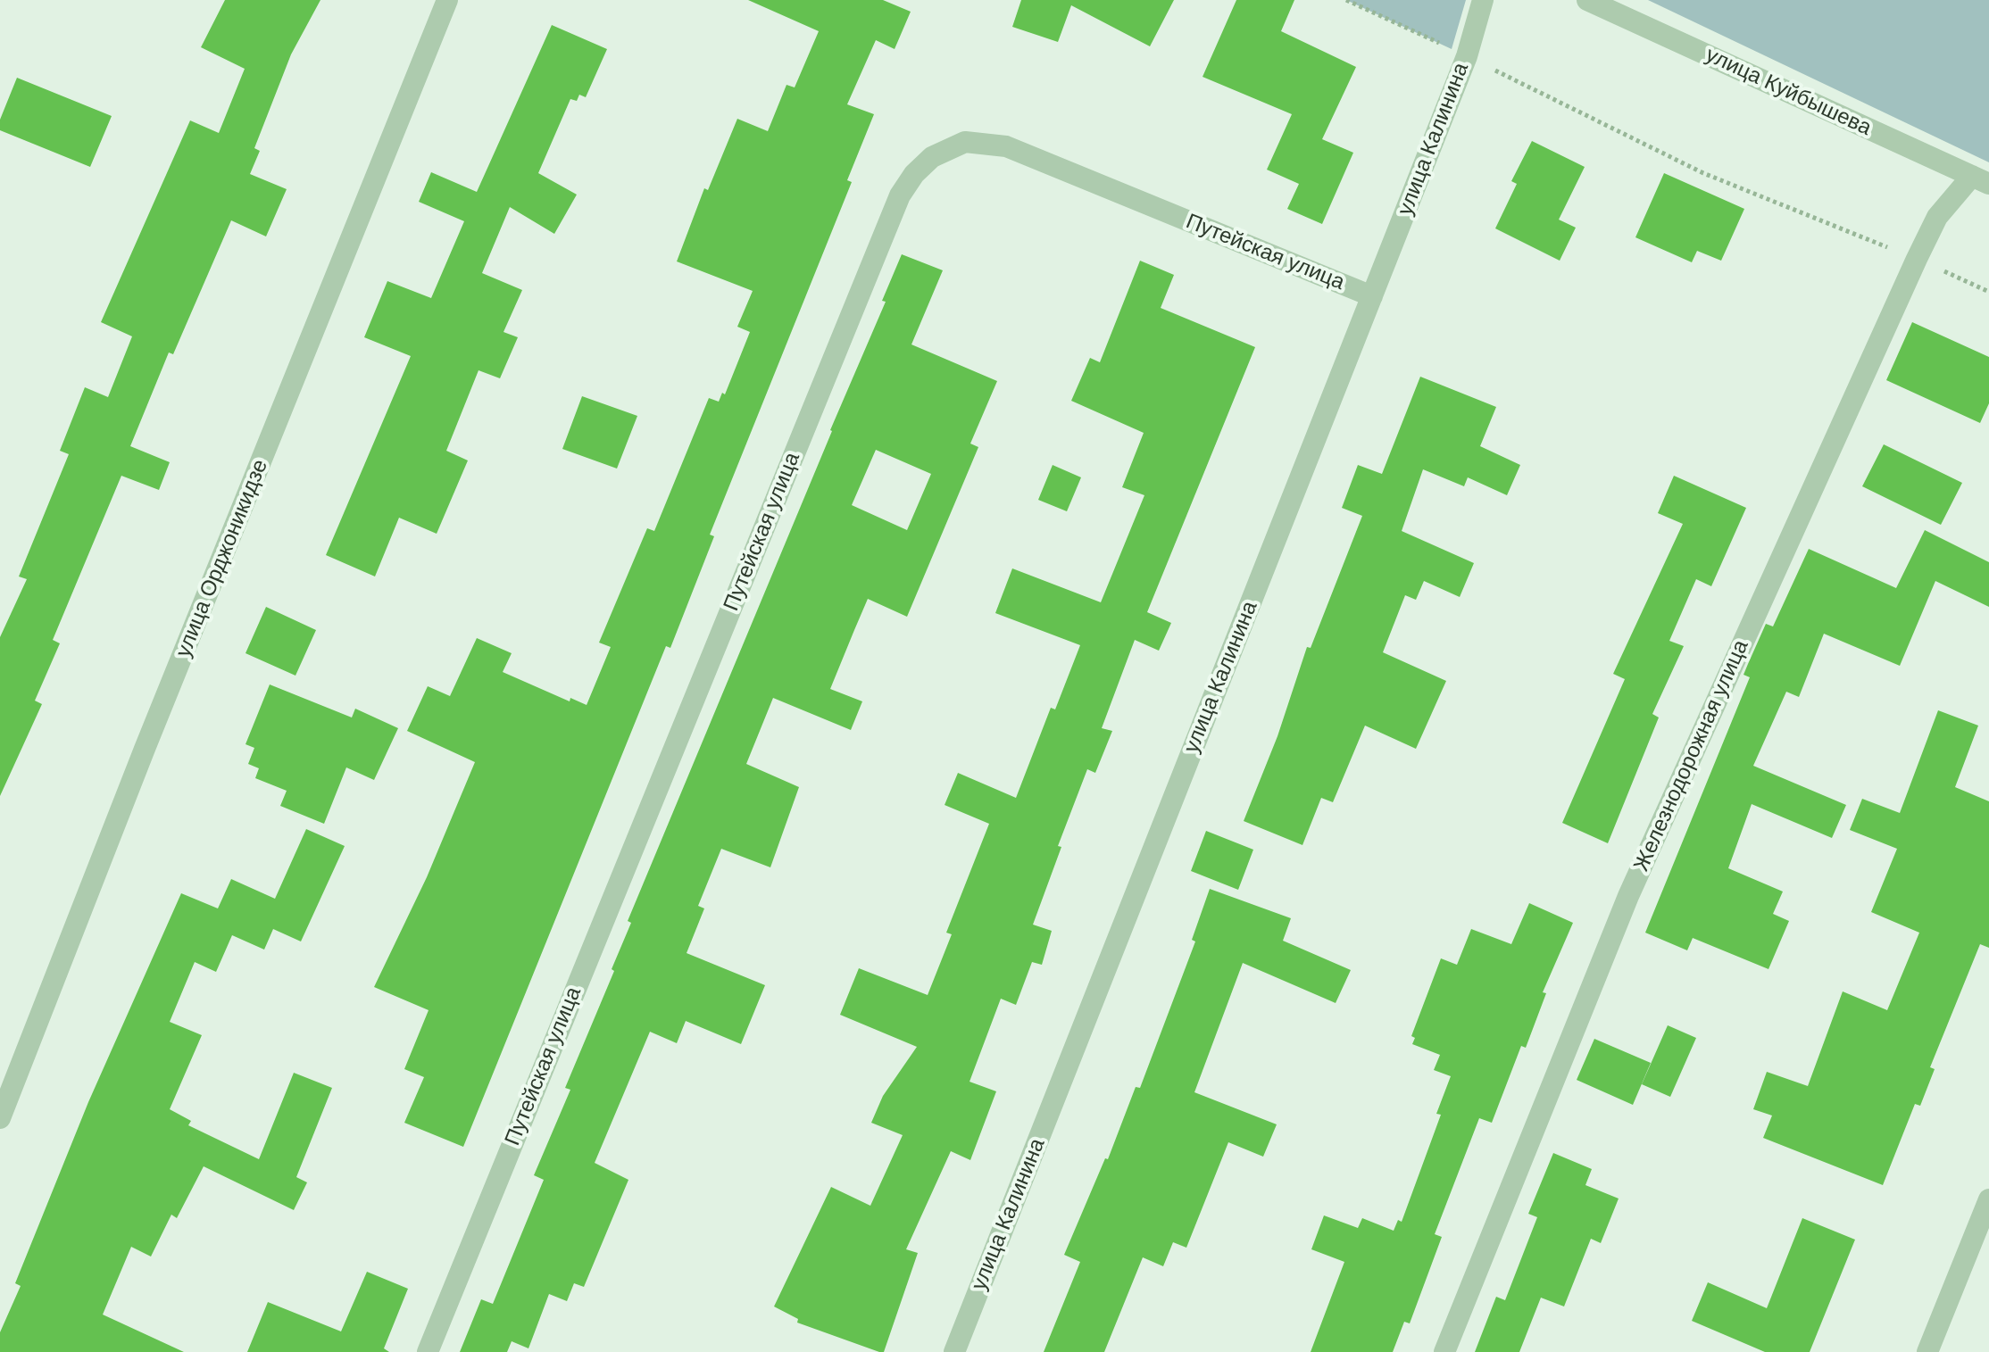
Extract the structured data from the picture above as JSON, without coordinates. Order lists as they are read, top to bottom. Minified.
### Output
{"streets":{"street":["улица Куйбышева","улица Калинина","Путейская улица","улица Орджоникидзе","Железнодорожная улица"]},"crossings":[["улица Куйбышева","Железнодорожная улица"],["улица Калинина","Путейская улица"]]}
